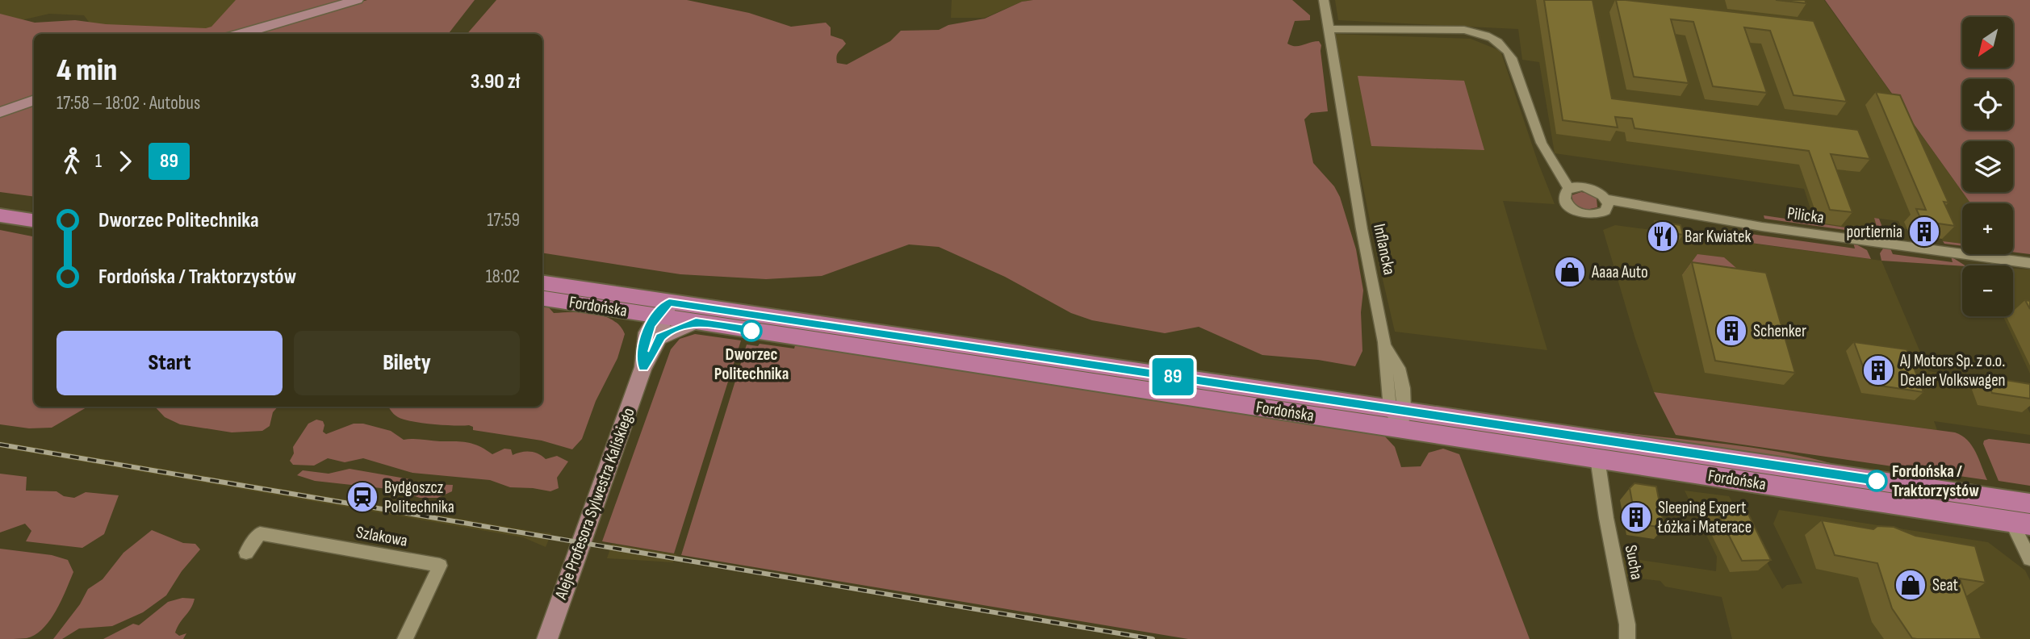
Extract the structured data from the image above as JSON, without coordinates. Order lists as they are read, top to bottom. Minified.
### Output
{"streets":{"main road":["Fordońska"],"street":["Pilicka","Inflancka","Aleje Profesora Sylwestra Kaliskiego","Szlakowa","Sucha"]},"crossings":[["Inflancka","Fordońska"],["Fordońska","Aleje Profesora Sylwestra Kaliskiego"],["Fordońska","Sucha"]],"places":{"building":["portiernia","Schenker","AJ Motors Sp. z o.o. Dealer Volkswagen","Sleeping Expert Łóżka i Materace"],"restaurant":["Bar Kwiatek"],"shop":["Aaaa Auto","Seat"],"other":["Dworzec Politechnika","Fordońska / Traktorzystów"],"station":["Bydgoszcz Politechnika"]},"lines":["bus line 89"],"north":"bottom left","page":{"on_map":"89","map_buttons":["+","−"],"heading":["4 min","17:58 – 18:02 · Autobus","3.90 zł"],"legs":["1","89"],"list":[{"name":"Dworzec Politechnika","value":"17:59"},{"name":"Fordońska / Traktorzystów","value":"18:02"}],"buttons":["Start","Bilety"]}}
